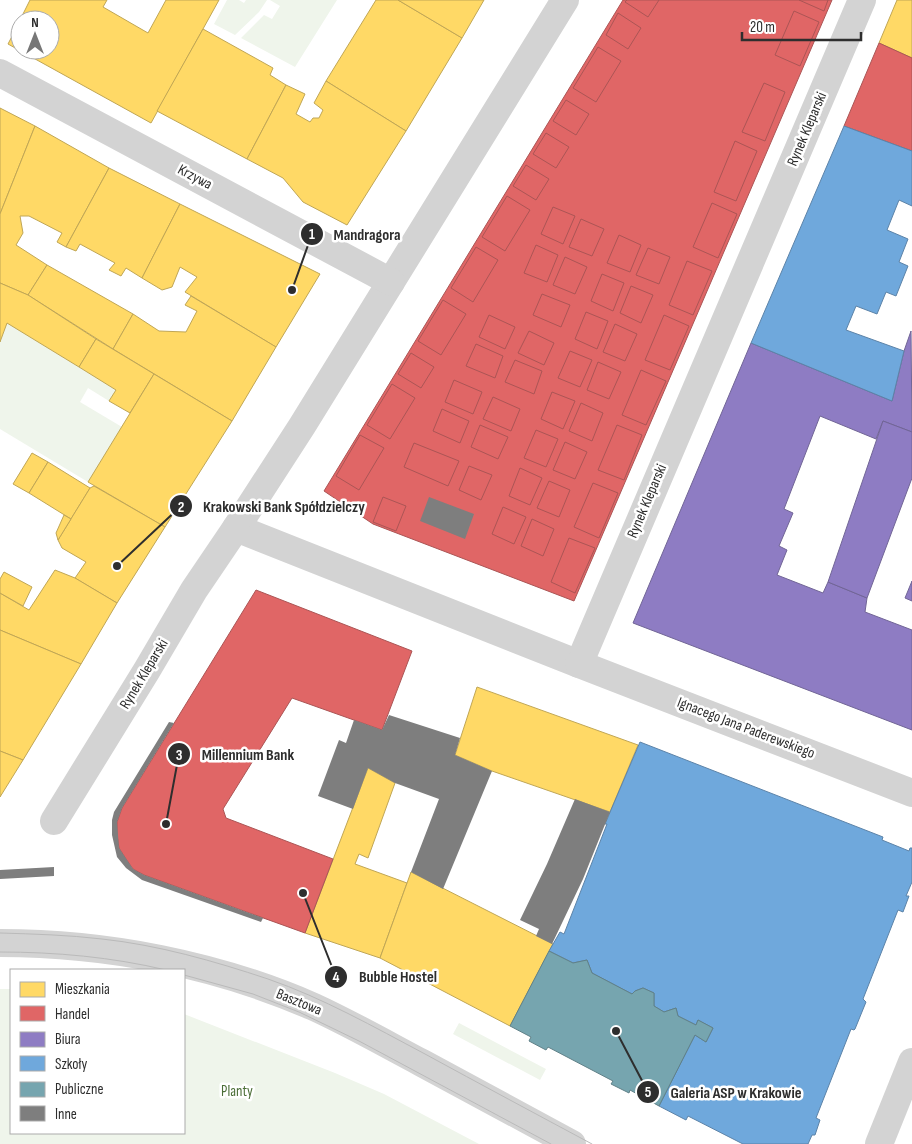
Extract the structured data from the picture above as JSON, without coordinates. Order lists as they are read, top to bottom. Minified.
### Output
{"streets":{"street":["Rynek Kleparski","Krzywa","Ignacego Jana Paderewskiego","Basztowa"]},"crossings":[["Rynek Kleparski","Krzywa"],["Rynek Kleparski","Ignacego Jana Paderewskiego"]],"parks":["Planty"],"places":["Mandragora","Krakowski Bank Spółdzielczy","Millennium Bank","Bubble Hostel","Galeria ASP w Krakowie"],"legend":["Mieszkania","Handel","Biura","Szkoły","Publiczne","Inne"],"scale_bar":"20 m","north":"top"}
